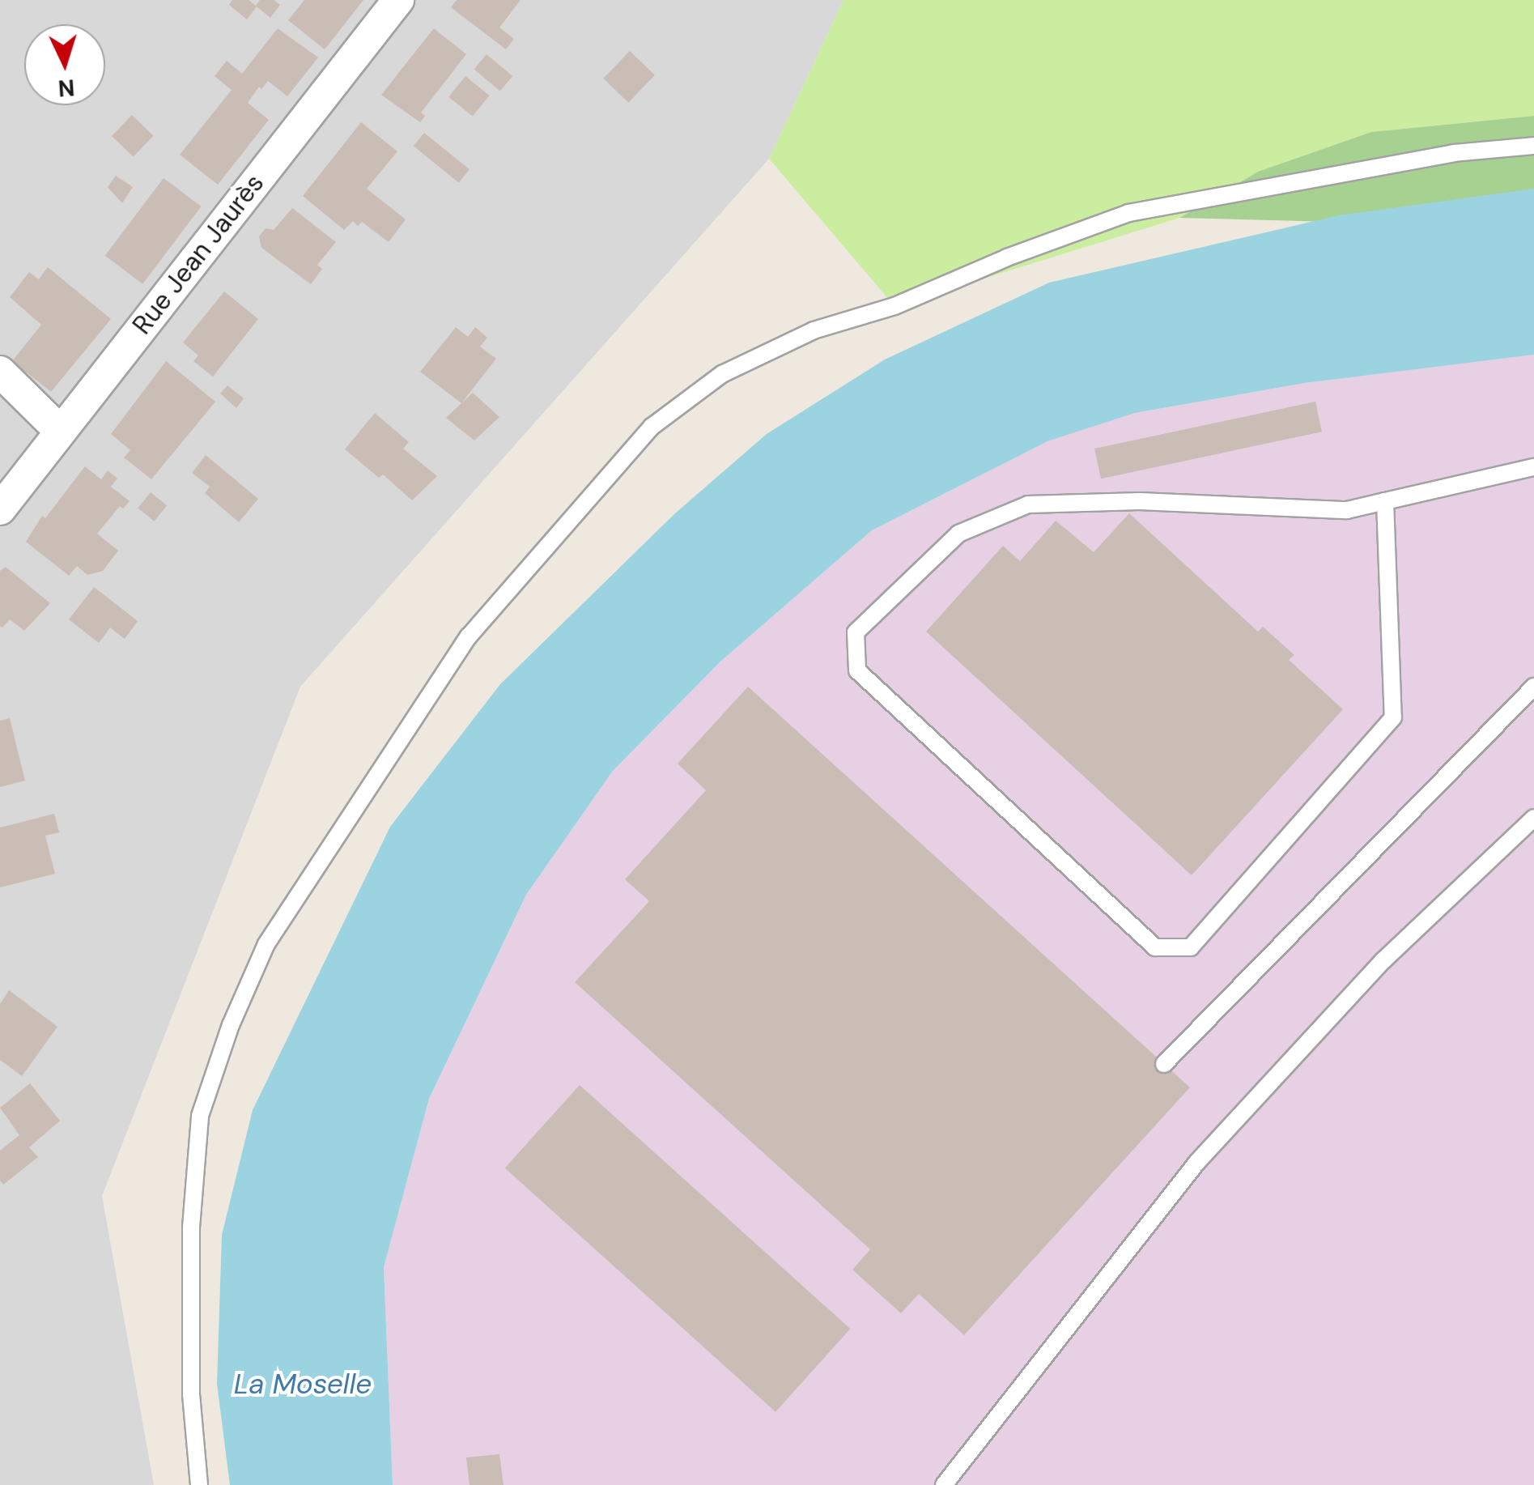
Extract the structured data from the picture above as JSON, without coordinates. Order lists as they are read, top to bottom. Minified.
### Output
{"streets":{"street":["Rue Jean Jaurès"]},"water":["La Moselle"],"north":"bottom"}
